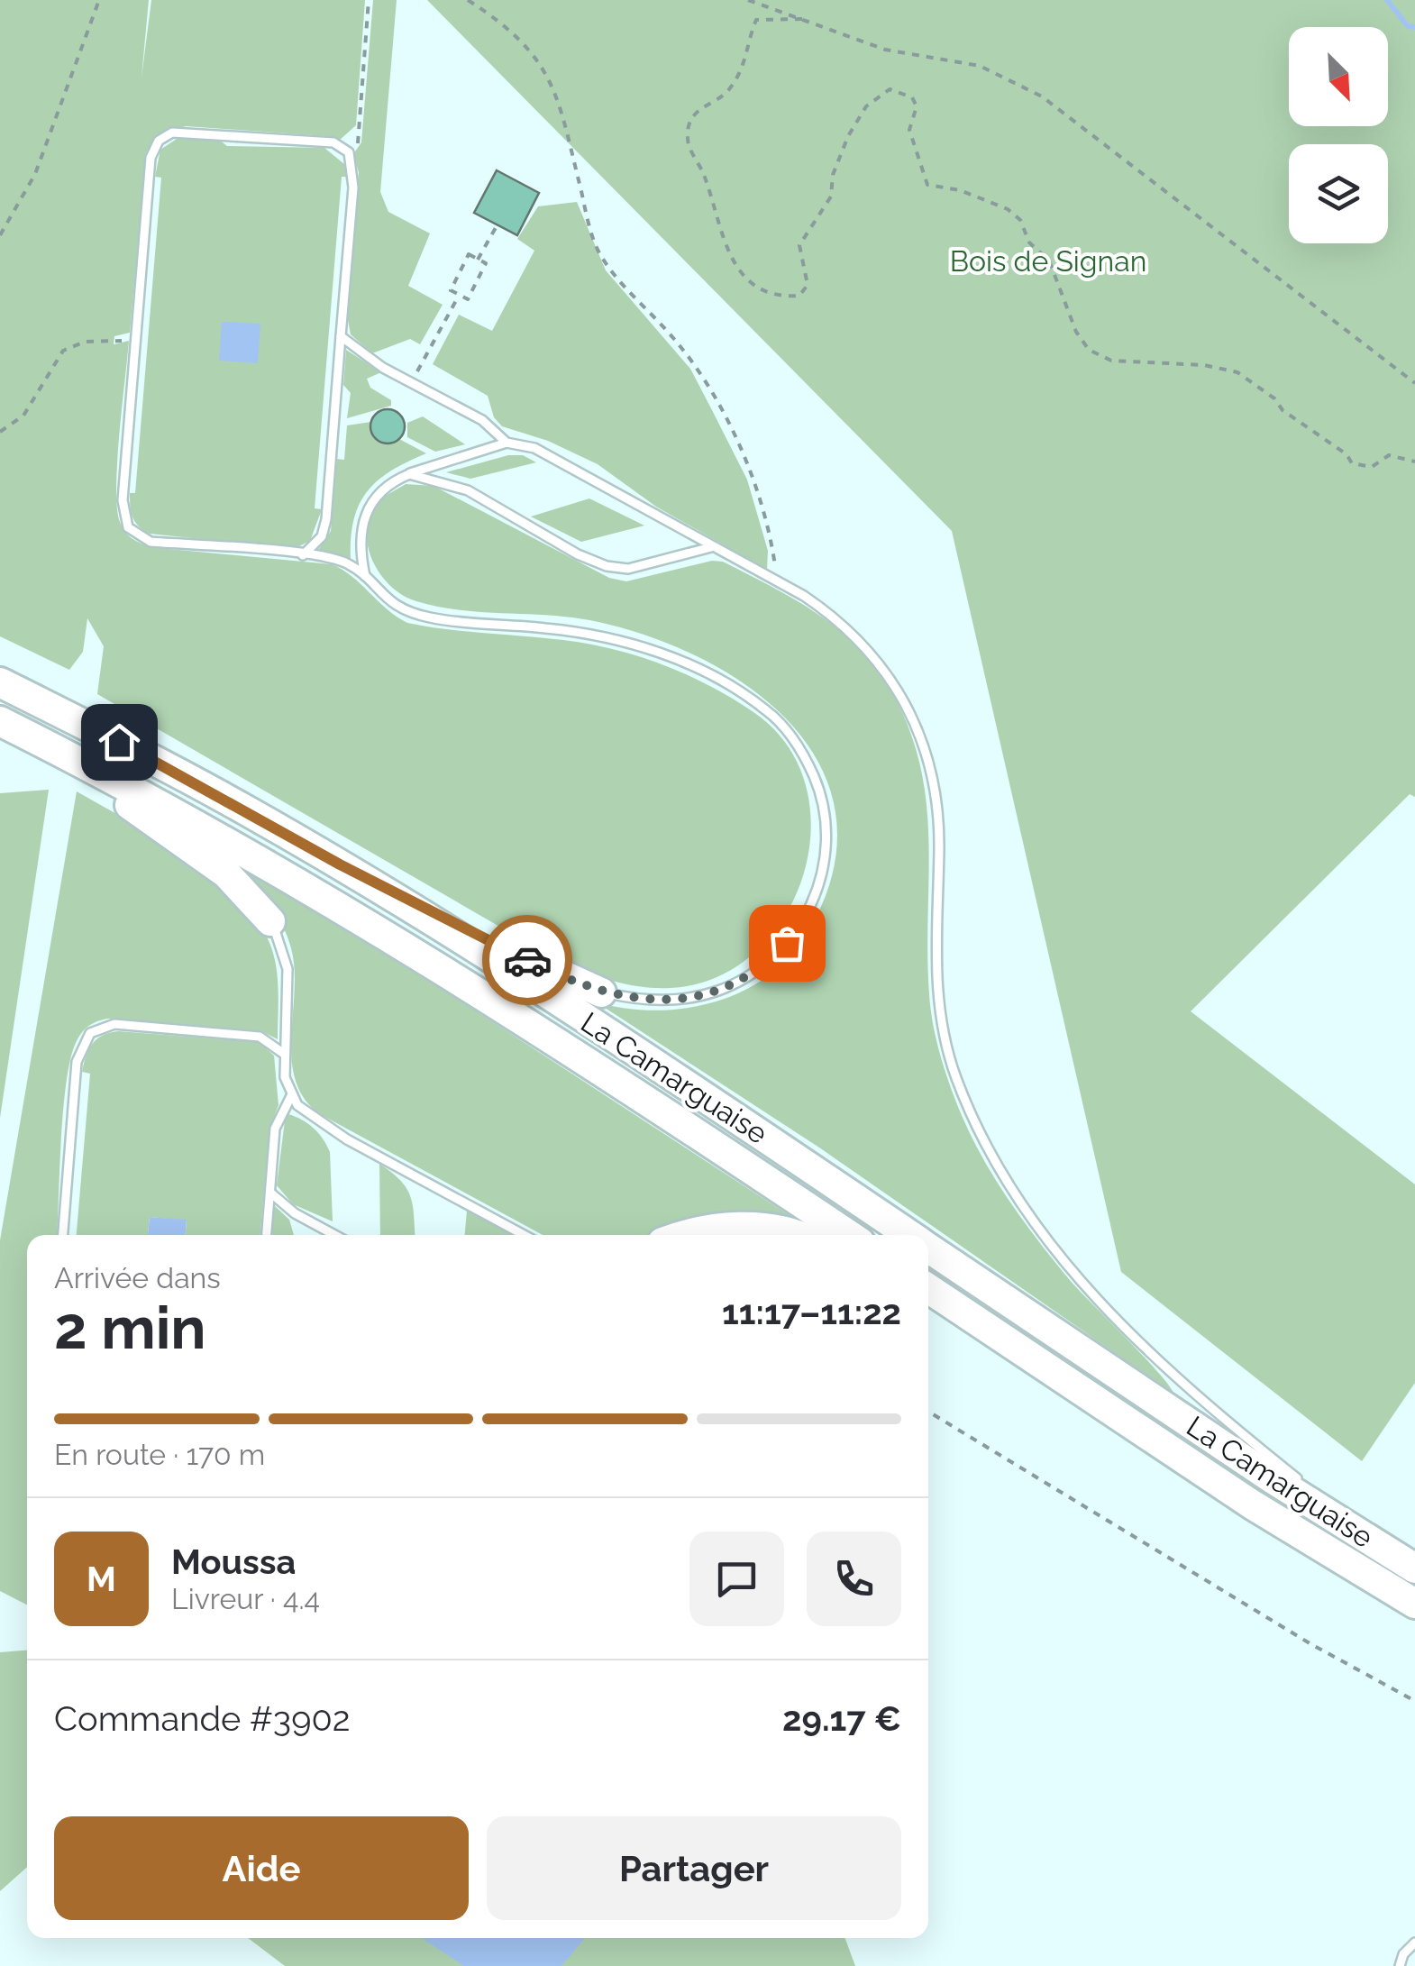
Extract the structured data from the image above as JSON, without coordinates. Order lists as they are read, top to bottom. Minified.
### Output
{"streets":{"highway":["La Camarguaise"]},"parks":["Bois de Signan"],"north":"bottom right","page":{"heading":["2 min","Arrivée dans","11:17–11:22"],"panel":["Moussa","Livreur · 4.4","Commande #3902","29.17 €"],"bar":"En route · 170 m","round":"M","buttons":["Aide","Partager"]}}
